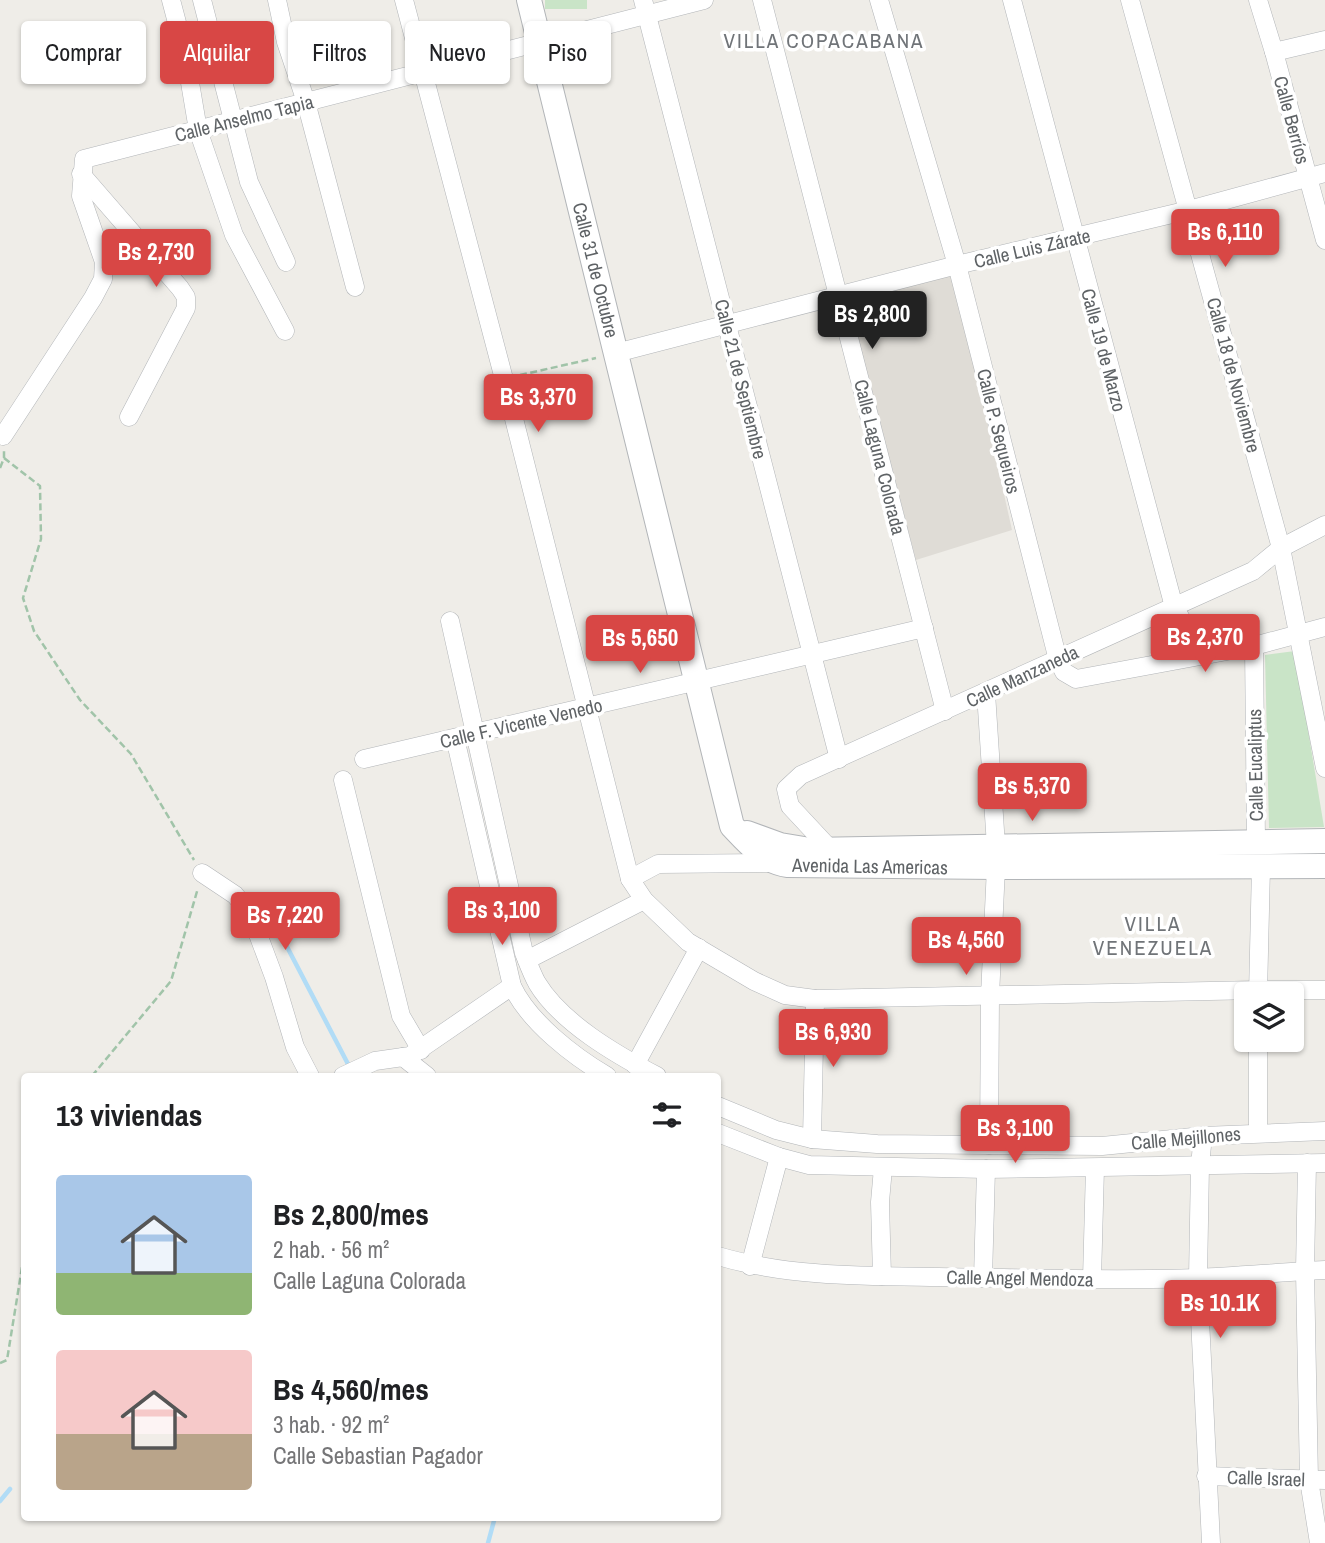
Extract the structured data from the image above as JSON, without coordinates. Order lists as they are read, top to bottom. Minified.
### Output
{"streets":{"main road":["Calle 31 de Octubre","Avenida Las Americas"],"street":["Calle Anselmo Tapia","Calle Berríos","Calle Luis Zárate","Calle 19 de Marzo","Calle 18 de Noviembre","Calle 21 de Septiembre","Calle P. Sequeiros","Calle Laguna Colorada","Calle Manzaneda","Calle F. Vicente Venedo","Calle Eucaliptus","Calle Mejillones","Calle Angel Mendoza","Calle Israel"]},"crossings":[["Calle Anselmo Tapia","Calle 21 de Septiembre"],["Calle Berríos","Calle Luis Zárate"],["Calle Luis Zárate","Calle 31 de Octubre"],["Calle Luis Zárate","Calle 19 de Marzo"],["Calle Luis Zárate","Calle 18 de Noviembre"],["Calle Luis Zárate","Calle 21 de Septiembre"],["Calle Luis Zárate","Calle P. Sequeiros"],["Calle Luis Zárate","Calle Laguna Colorada"],["Calle 31 de Octubre","Calle F. Vicente Venedo"],["Calle 31 de Octubre","Avenida Las Americas"],["Calle 19 de Marzo","Calle Manzaneda"],["Calle 19 de Marzo","Calle Eucaliptus"],["Calle 18 de Noviembre","Calle Manzaneda"],["Calle 21 de Septiembre","Calle Manzaneda"],["Calle 21 de Septiembre","Calle F. Vicente Venedo"],["Calle P. Sequeiros","Calle Manzaneda"],["Calle Laguna Colorada","Calle Manzaneda"],["Calle Laguna Colorada","Calle F. Vicente Venedo"],["Calle Manzaneda","Avenida Las Americas"],["Calle Eucaliptus","Avenida Las Americas"]],"districts":["VILLA COPACABANA","VILLA VENEZUELA"],"page":{"chip":["Comprar","Alquilar","Filtros","Nuevo","Piso"],"price":["Bs 6,110","Bs 2,730","Bs 2,800","Bs 3,370","Bs 2,370","Bs 5,650","Bs 5,370","Bs 3,100","Bs 7,220","Bs 4,560","Bs 6,930","Bs 3,100","Bs 10.1K"],"heading":"13 viviendas","list":[{"name":"Bs 2,800/mes","note":"2 hab. · 56 m² · Calle Laguna Colorada"},{"name":"Bs 4,560/mes","note":"3 hab. · 92 m² · Calle Sebastian Pagador"}]}}
